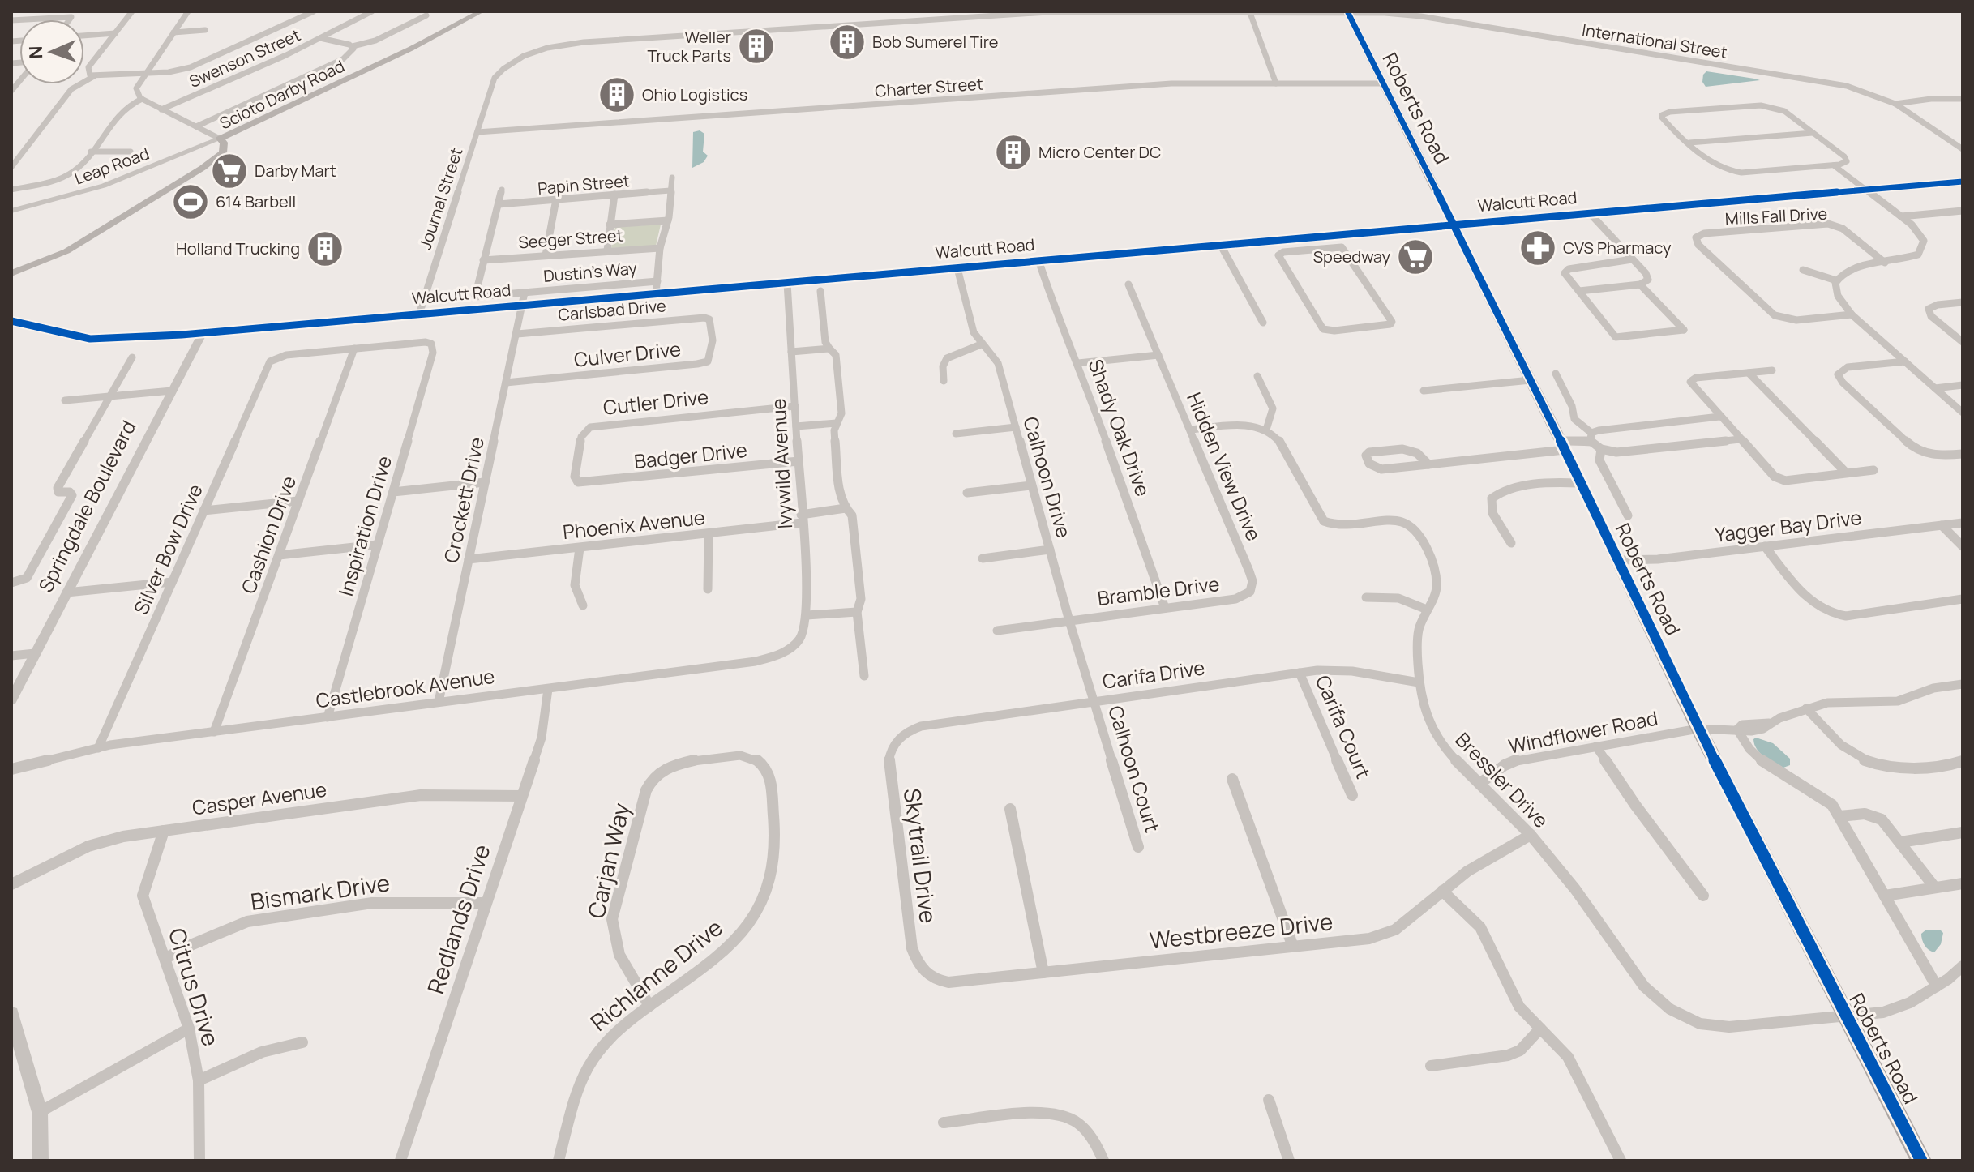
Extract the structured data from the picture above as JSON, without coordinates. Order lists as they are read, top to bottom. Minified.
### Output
{"streets":{"main road":["Scioto Darby Road","Roberts Road"],"street":["International Street","Swenson Street","Charter Street","Leap Road","Papin Street","Journal Street","Walcutt Road","Mills Fall Drive","Seeger Street","Dustin's Way","Carlsbad Drive","Culver Drive","Cutler Drive","Shady Oak Drive","Badger Drive","Ivywild Avenue","Hidden View Drive","Calhoon Drive","Crockett Drive","Springdale Boulevard","Phoenix Avenue","Inspiration Drive","Yagger Bay Drive","Cashion Drive","Silver Bow Drive","Bramble Drive","Carifa Drive","Castlebrook Avenue","Carifa Court","Windflower Road","Calhoon Court","Bressler Drive","Casper Avenue","Skytrail Drive","Carjan Way","Bismark Drive","Redlands Drive","Westbreeze Drive","Richlanne Drive","Citrus Drive"]},"crossings":[["International Street","Roberts Road"],["International Street","Journal Street"],["Charter Street","Roberts Road"],["Charter Street","Journal Street"],["Scioto Darby Road","Leap Road"],["Roberts Road","Walcutt Road"],["Roberts Road","Yagger Bay Drive"],["Roberts Road","Windflower Road"],["Roberts Road","Bressler Drive"],["Journal Street","Walcutt Road"],["Walcutt Road","Dustin's Way"],["Walcutt Road","Shady Oak Drive"],["Walcutt Road","Ivywild Avenue"],["Walcutt Road","Calhoon Drive"],["Walcutt Road","Crockett Drive"],["Walcutt Road","Springdale Boulevard"],["Seeger Street","Dustin's Way"],["Dustin's Way","Crockett Drive"],["Carlsbad Drive","Culver Drive"],["Carlsbad Drive","Crockett Drive"],["Culver Drive","Crockett Drive"],["Cutler Drive","Badger Drive"],["Cutler Drive","Ivywild Avenue"],["Shady Oak Drive","Bramble Drive"],["Badger Drive","Ivywild Avenue"],["Ivywild Avenue","Phoenix Avenue"],["Ivywild Avenue","Castlebrook Avenue"],["Hidden View Drive","Bramble Drive"],["Calhoon Drive","Bramble Drive"],["Calhoon Drive","Carifa Drive"],["Calhoon Drive","Calhoon Court"],["Crockett Drive","Phoenix Avenue"],["Crockett Drive","Castlebrook Avenue"],["Inspiration Drive","Cashion Drive"],["Inspiration Drive","Silver Bow Drive"],["Inspiration Drive","Castlebrook Avenue"],["Cashion Drive","Silver Bow Drive"],["Cashion Drive","Castlebrook Avenue"],["Silver Bow Drive","Castlebrook Avenue"],["Carifa Drive","Carifa Court"],["Carifa Drive","Calhoon Court"],["Carifa Drive","Bressler Drive"],["Carifa Drive","Skytrail Drive"],["Castlebrook Avenue","Redlands Drive"],["Windflower Road","Bressler Drive"],["Bressler Drive","Westbreeze Drive"],["Casper Avenue","Redlands Drive"],["Casper Avenue","Citrus Drive"],["Skytrail Drive","Westbreeze Drive"],["Carjan Way","Richlanne Drive"],["Bismark Drive","Redlands Drive"],["Bismark Drive","Citrus Drive"]],"places":{"building":["Bob Sumerel Tire","Weller Truck Parts","Ohio Logistics","Micro Center DC","Holland Trucking"],"supermarket":["Darby Mart","Speedway"],"sports":["614 Barbell"],"pharmacy":["CVS Pharmacy"]},"north":"left"}
